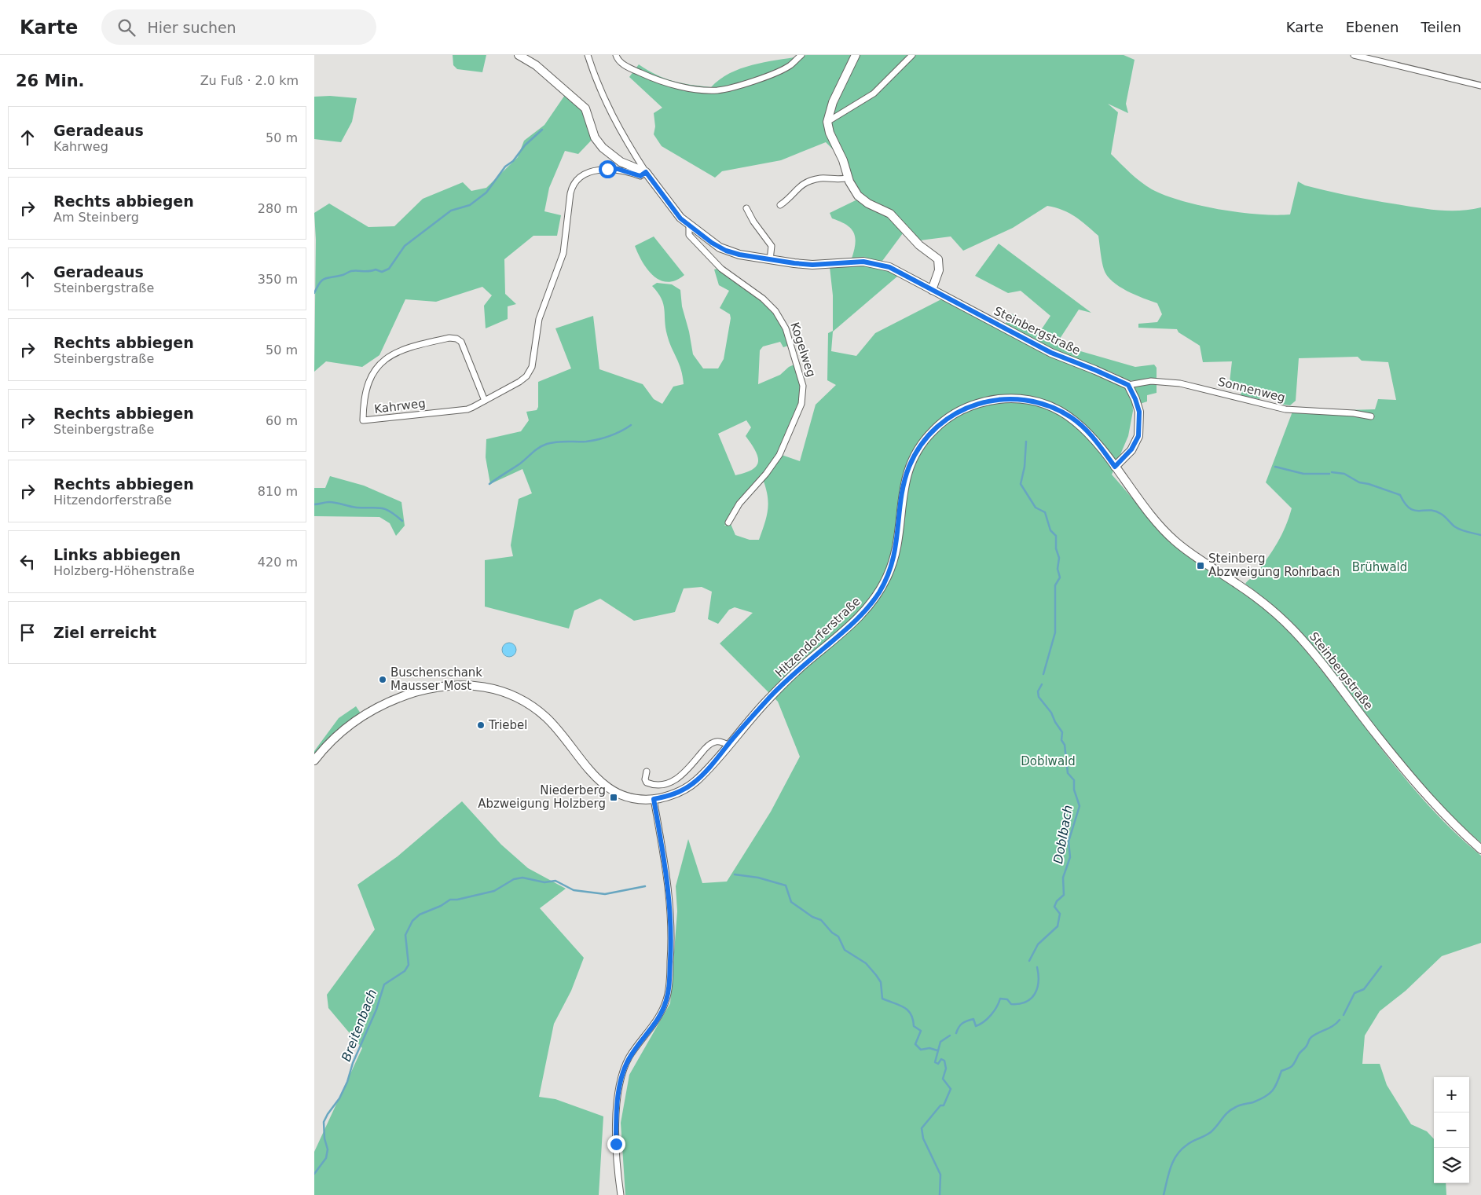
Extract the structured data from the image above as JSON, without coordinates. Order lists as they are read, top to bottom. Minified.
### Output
{"streets":{"main road":["Steinbergstraße","Hitzendorferstraße"],"street":["Kogelweg","Sonnenweg","Kahrweg"]},"crossings":[["Steinbergstraße","Kogelweg"],["Steinbergstraße","Sonnenweg"],["Steinbergstraße","Kahrweg"],["Steinbergstraße","Hitzendorferstraße"]],"water":["Doblbach","Breitenbach"],"parks":["Brühwald","Doblwald"],"places":{"transit":["Steinberg Abzweigung Rohrbach","Niederberg Abzweigung Holzberg"],"other":["Buschenschank Mausser Most","Triebel"]},"page":{"header":"Karte","search":"Hier suchen","nav":["Karte","Ebenen","Teilen"],"heading":["26 Min.","Zu Fuß · 2.0 km"],"list":[["Geradeaus","Kahrweg","50 m"],["Rechts abbiegen","Am Steinberg","280 m"],["Geradeaus","Steinbergstraße","350 m"],["Rechts abbiegen","Steinbergstraße","50 m"],["Rechts abbiegen","Steinbergstraße","60 m"],["Rechts abbiegen","Hitzendorferstraße","810 m"],["Links abbiegen","Holzberg-Höhenstraße","420 m"],"Ziel erreicht"],"map_buttons":["+","−"]}}
